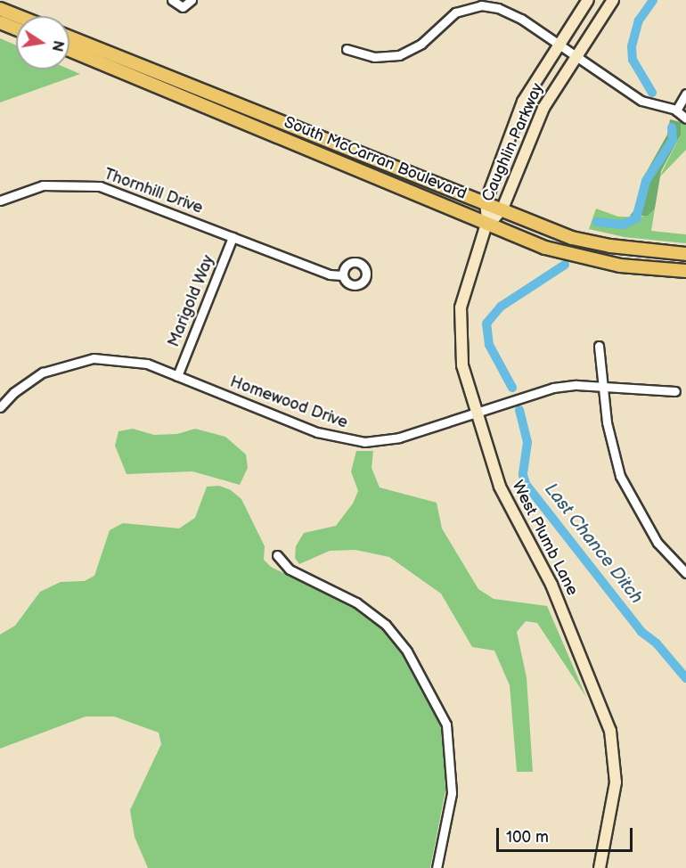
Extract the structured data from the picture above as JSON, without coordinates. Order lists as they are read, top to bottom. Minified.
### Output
{"streets":{"main road":["Caughlin Parkway","South McCarran Boulevard","West Plumb Lane"],"street":["Thornhill Drive","Marigold Way","Homewood Drive"]},"crossings":[["Caughlin Parkway","South McCarran Boulevard"],["Caughlin Parkway","West Plumb Lane"],["South McCarran Boulevard","West Plumb Lane"],["Thornhill Drive","Marigold Way"],["Marigold Way","Homewood Drive"],["Homewood Drive","West Plumb Lane"]],"water":["Last Chance Ditch"],"scale_bar":"100 m","north":"right"}
